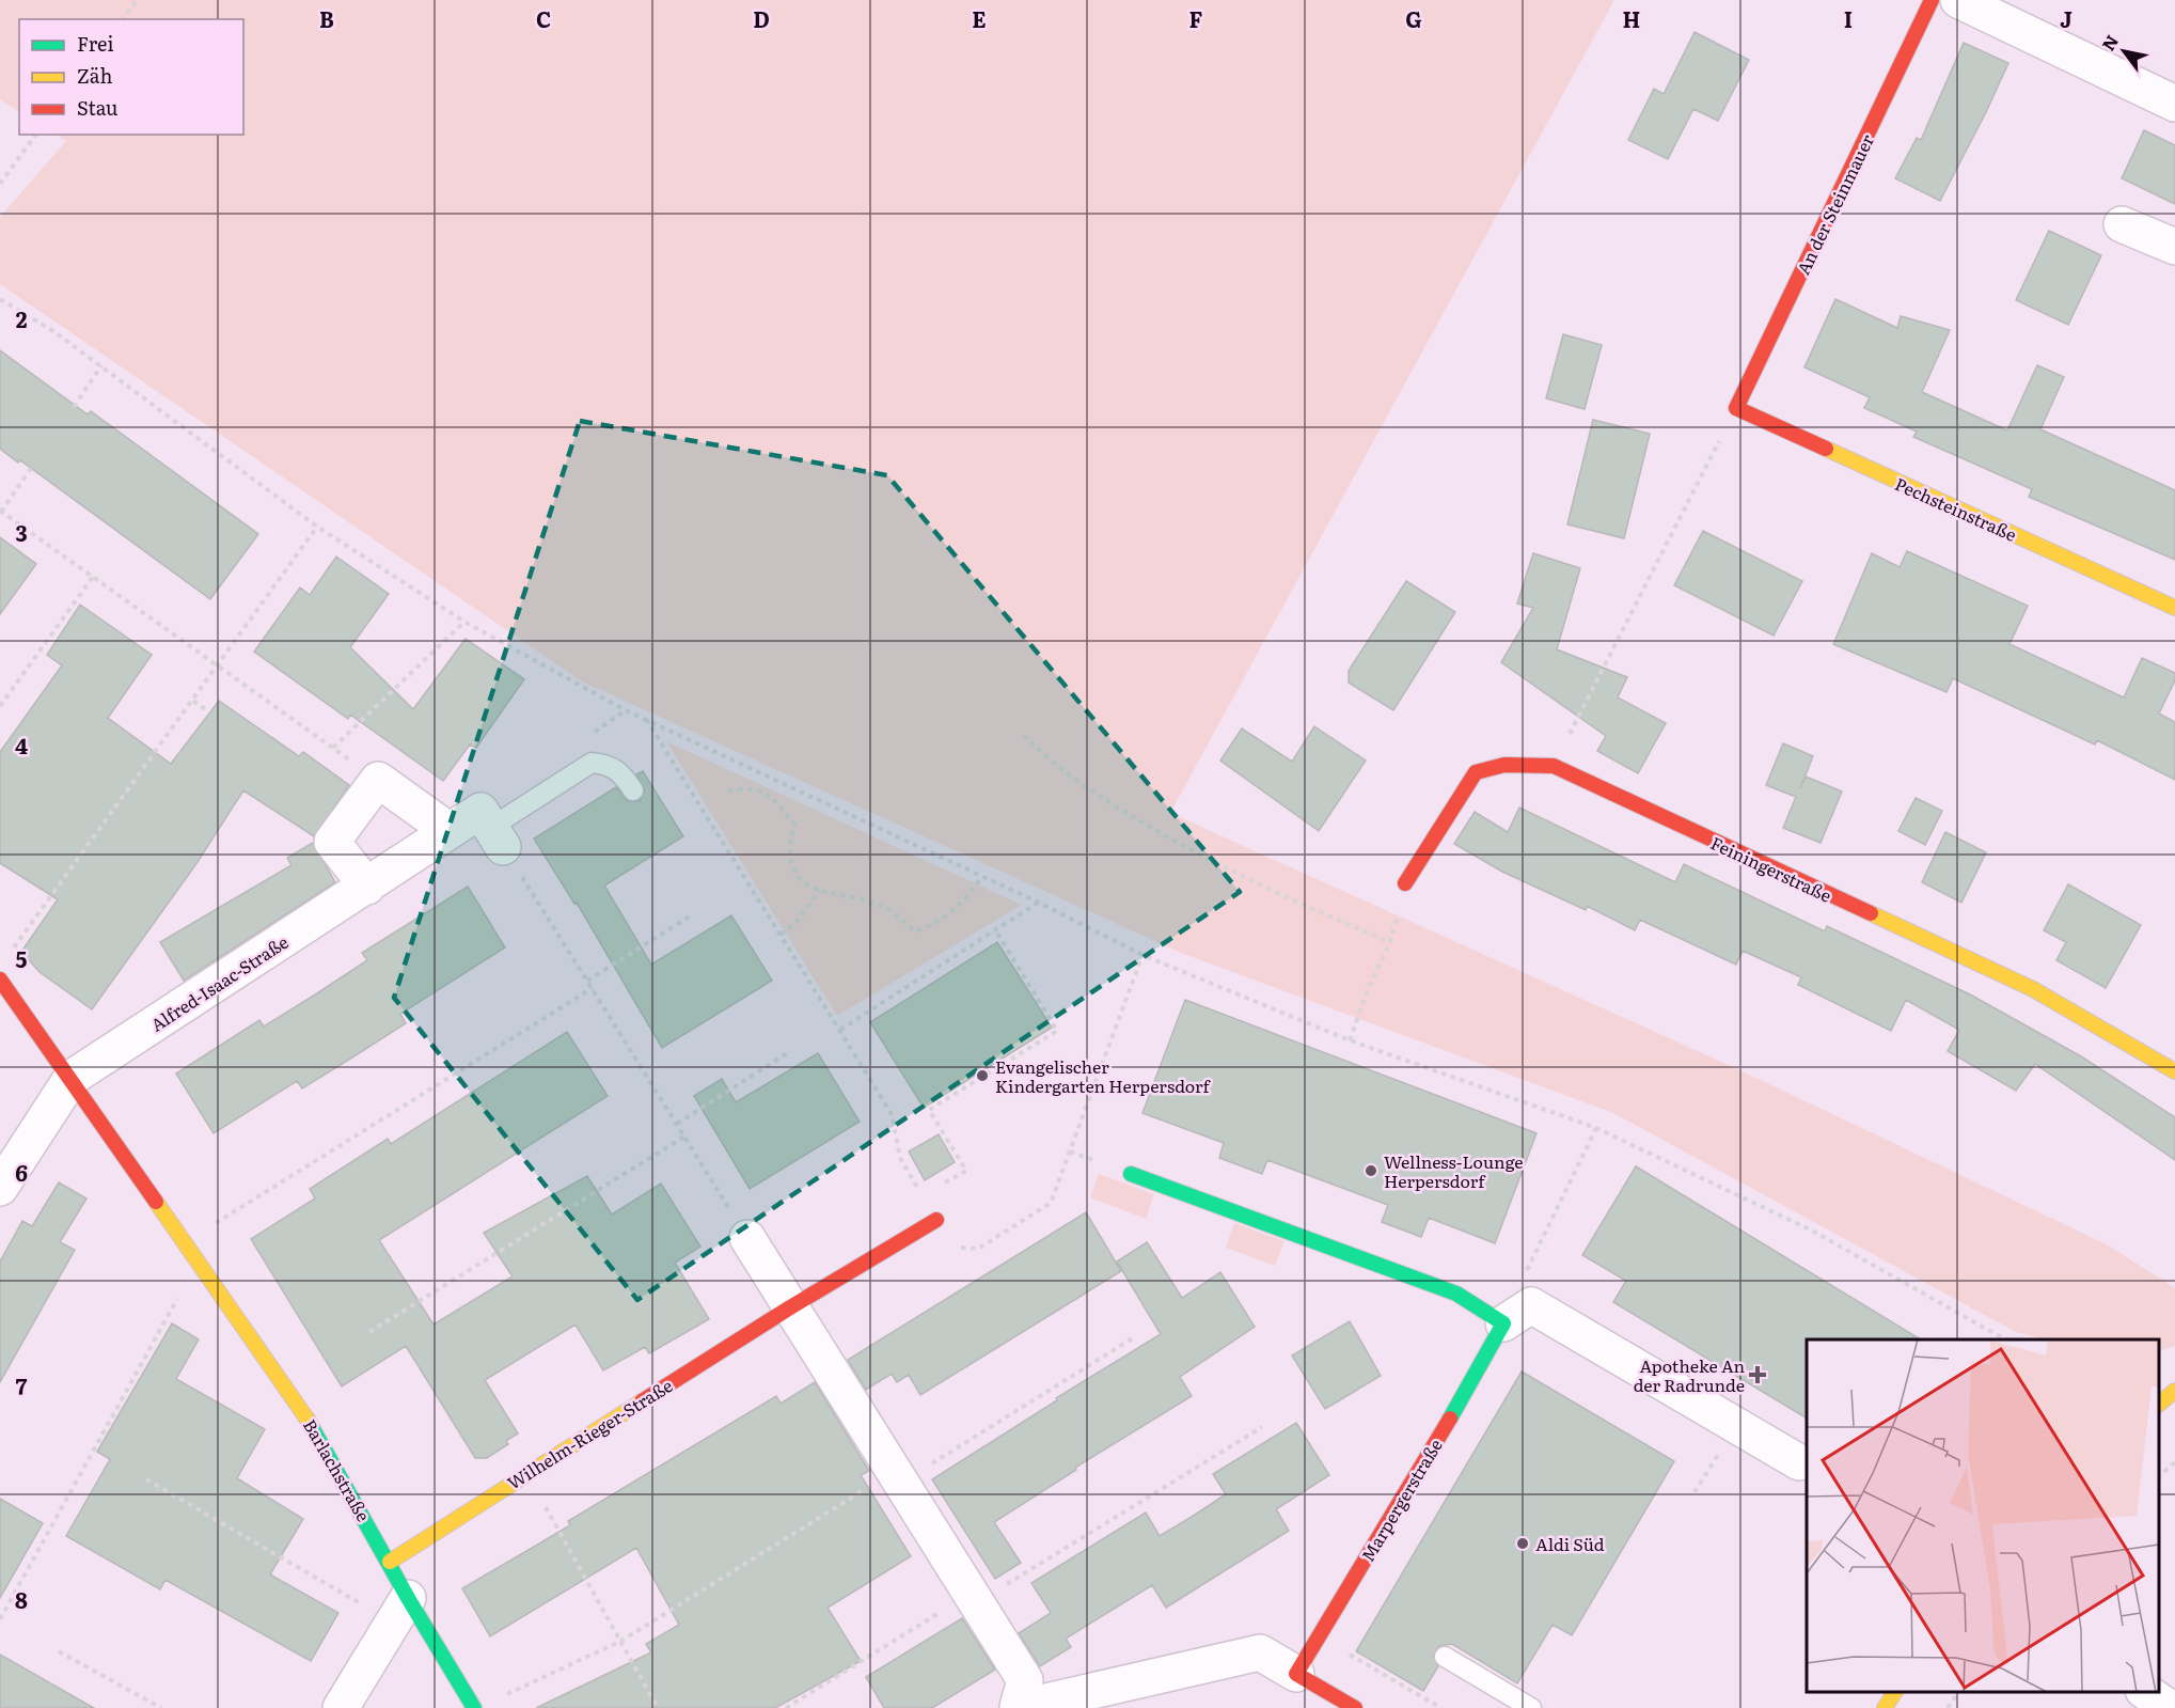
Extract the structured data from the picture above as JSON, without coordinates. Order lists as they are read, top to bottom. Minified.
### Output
{"streets":{"street":["An der Steinmauer","Pechsteinstraße","Feiningerstraße","Alfred-Isaac-Straße","Wilhelm-Rieger-Straße","Barlachstraße","Marpergerstraße"]},"crossings":[["An der Steinmauer","Pechsteinstraße"],["Alfred-Isaac-Straße","Barlachstraße"],["Wilhelm-Rieger-Straße","Barlachstraße"]],"places":{"other":["Evangelischer Kindergarten Herpersdorf","Wellness-Lounge Herpersdorf","Aldi Süd"],"health":["Apotheke An der Radrunde"]},"legend":["Frei","Zäh","Stau"],"north":"top left","grid":{"columns":["B","C","D","E","F","G","H","I","J"],"rows":["2","3","4","5","6","7","8"]}}
